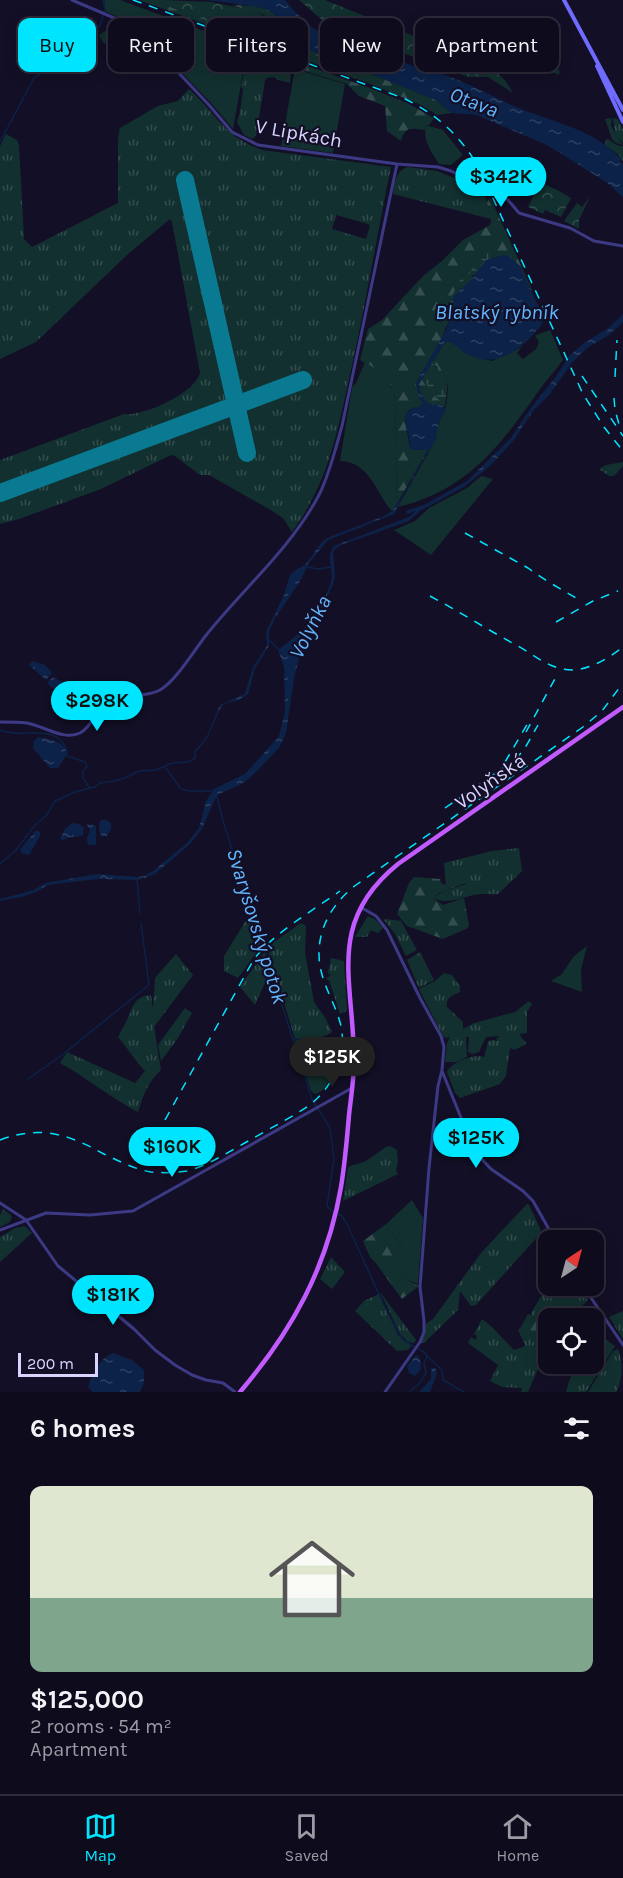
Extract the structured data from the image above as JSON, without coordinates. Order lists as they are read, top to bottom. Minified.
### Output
{"streets":{"main road":["Volyňská"],"street":["V Lipkách"]},"water":["Otava","Blatský rybník","Volyňka","Svaryšovský potok"],"scale_bar":"200 m","north":"top right","page":{"chip":["Buy","Rent","Filters","New","Apartment"],"price":["$342K","$298K","$125K","$125K","$160K","$181K"],"scale":"200 m","heading":"6 homes","list":[{"name":"$125,000","note":"2 rooms · 54 m² · Apartment"}],"tabs":["Map","Saved","Home"]}}
